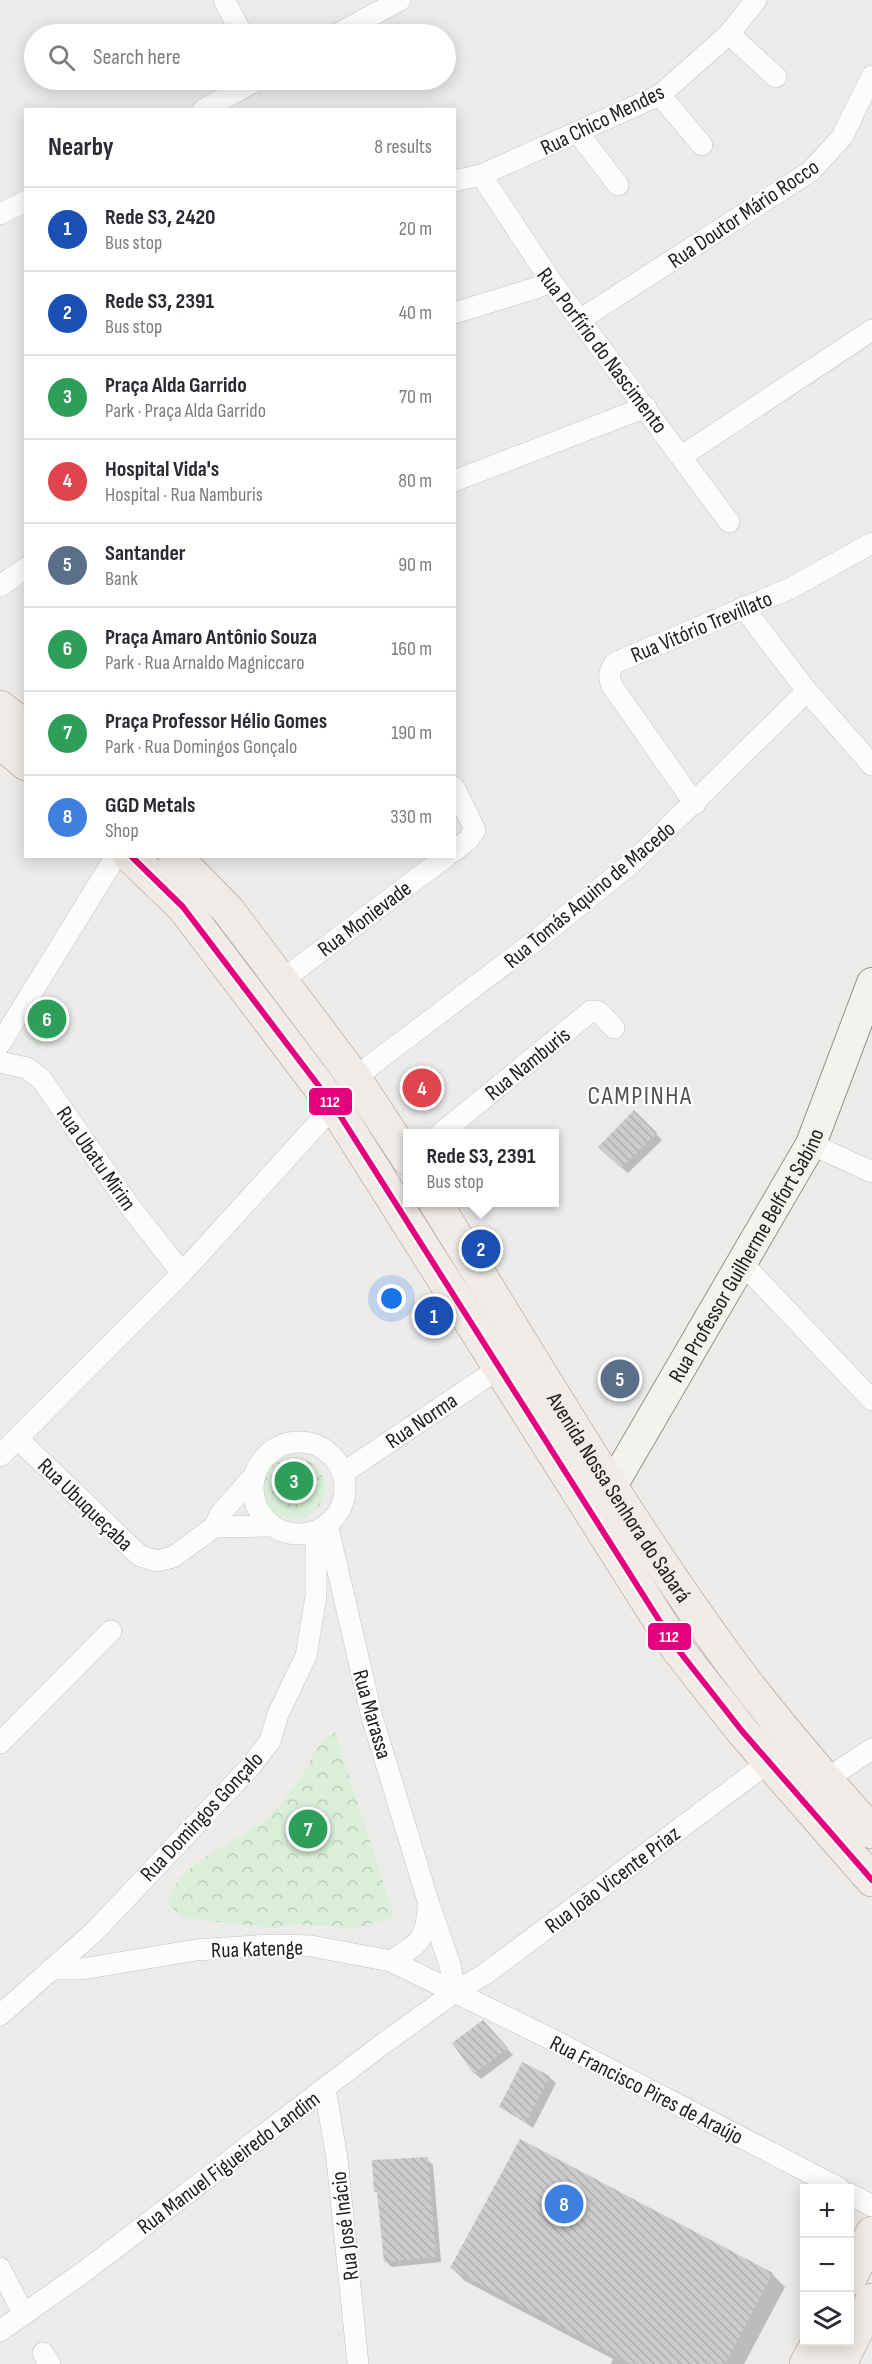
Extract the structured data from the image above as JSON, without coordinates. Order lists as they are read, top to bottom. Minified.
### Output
{"streets":{"main road":["Avenida Nossa Senhora do Sabará"],"street":["Rua Chico Mendes","Rua Doutor Mário Rocco","Rua Porfírio do Nascimento","Rua Vitório Trevillato","Rua Tomás Aquino de Macedo","Rua Monievade","Rua Namburis","Rua Ubatu Mirim","Rua Professor Guilherme Belfort Sabino","Rua Norma","Rua Ubuqueçaba","Rua Marassa","Rua Domingos Gonçalo","Rua João Vicente Priaz","Rua Katenge","Rua Francisco Pires de Araújo","Rua Manuel Figueiredo Landim","Rua José Inácio"]},"crossings":[["Rua Chico Mendes","Rua Porfírio do Nascimento"],["Rua Doutor Mário Rocco","Rua Porfírio do Nascimento"],["Rua Vitório Trevillato","Rua Tomás Aquino de Macedo"],["Rua Tomás Aquino de Macedo","Rua Ubatu Mirim"],["Rua Tomás Aquino de Macedo","Avenida Nossa Senhora do Sabará"],["Rua Tomás Aquino de Macedo","Rua Ubuqueçaba"],["Rua Professor Guilherme Belfort Sabino","Avenida Nossa Senhora do Sabará"],["Rua Norma","Avenida Nossa Senhora do Sabará"],["Rua Norma","Rua Marassa"],["Rua Norma","Rua Domingos Gonçalo"],["Avenida Nossa Senhora do Sabará","Rua João Vicente Priaz"],["Rua Marassa","Rua Domingos Gonçalo"],["Rua Marassa","Rua João Vicente Priaz"],["Rua Marassa","Rua Katenge"],["Rua Marassa","Rua Francisco Pires de Araújo"],["Rua Marassa","Rua Manuel Figueiredo Landim"],["Rua Domingos Gonçalo","Rua Katenge"],["Rua João Vicente Priaz","Rua Katenge"],["Rua João Vicente Priaz","Rua Francisco Pires de Araújo"],["Rua João Vicente Priaz","Rua Manuel Figueiredo Landim"],["Rua Katenge","Rua Francisco Pires de Araújo"],["Rua Katenge","Rua Manuel Figueiredo Landim"],["Rua Francisco Pires de Araújo","Rua Manuel Figueiredo Landim"],["Rua Manuel Figueiredo Landim","Rua José Inácio"]],"districts":["CAMPINHA"],"lines":["transit line 112"],"page":{"search":"Search here","heading":["Nearby","8 results"],"list":[{"mark":"1","name":"Rede S3, 2420","note":"Bus stop","value":"20 m"},{"mark":"2","name":"Rede S3, 2391","note":"Bus stop","value":"40 m"},{"mark":"3","name":"Praça Alda Garrido","note":"Park · Praça Alda Garrido","value":"70 m"},{"mark":"4","name":"Hospital Vida's","note":"Hospital · Rua Namburis","value":"80 m"},{"mark":"5","name":"Santander","note":"Bank","value":"90 m"},{"mark":"6","name":"Praça Amaro Antônio Souza","note":"Park · Rua Arnaldo Magniccaro","value":"160 m"},{"mark":"7","name":"Praça Professor Hélio Gomes","note":"Park · Rua Domingos Gonçalo","value":"190 m"},{"mark":"8","name":"GGD Metals","note":"Shop","value":"330 m"}],"pins":["6","4","2","1","5","3","7","8"],"popup":["Rede S3, 2391","Bus stop"],"map_buttons":["+","−"]}}
